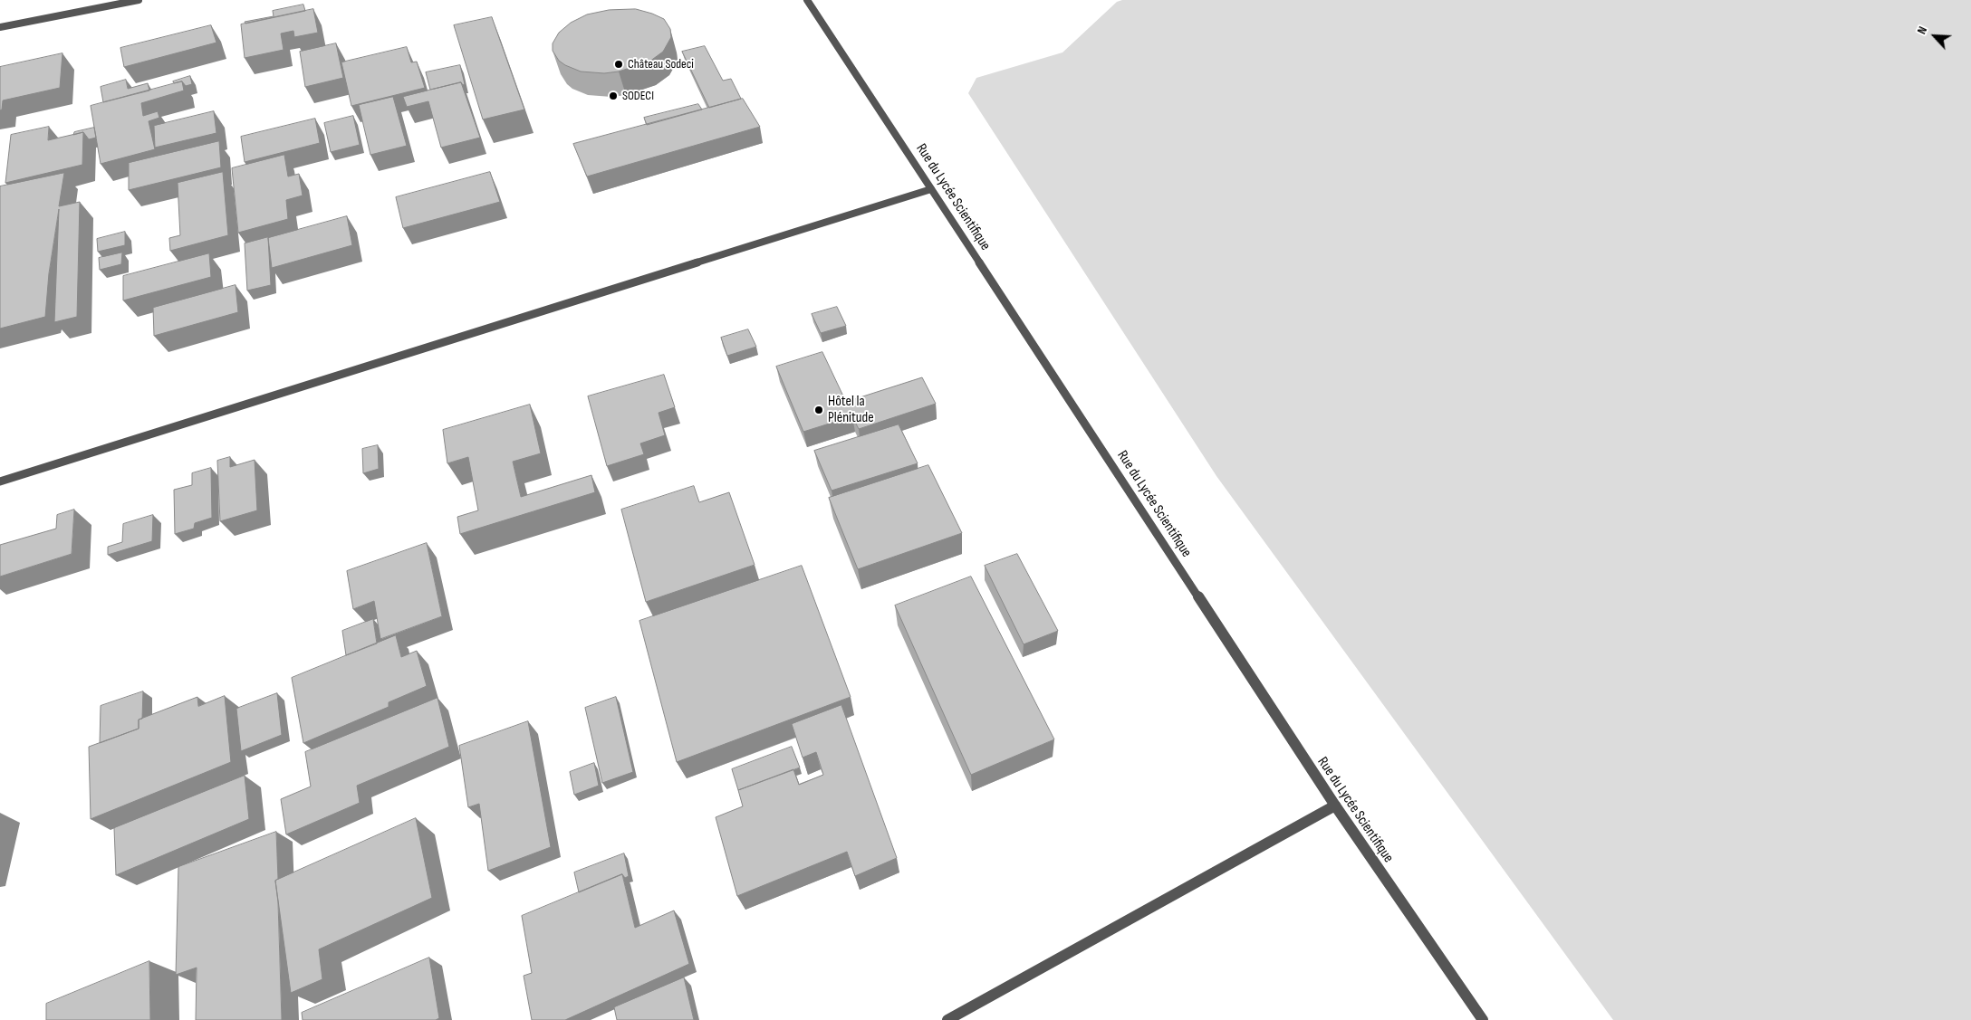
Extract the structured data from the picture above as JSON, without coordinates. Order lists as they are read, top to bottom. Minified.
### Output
{"streets":{"street":["Rue du Lycée Scientifique"]},"places":["Château Sodeci","SODECI","Hôtel la Plénitude"],"north":"top left"}
